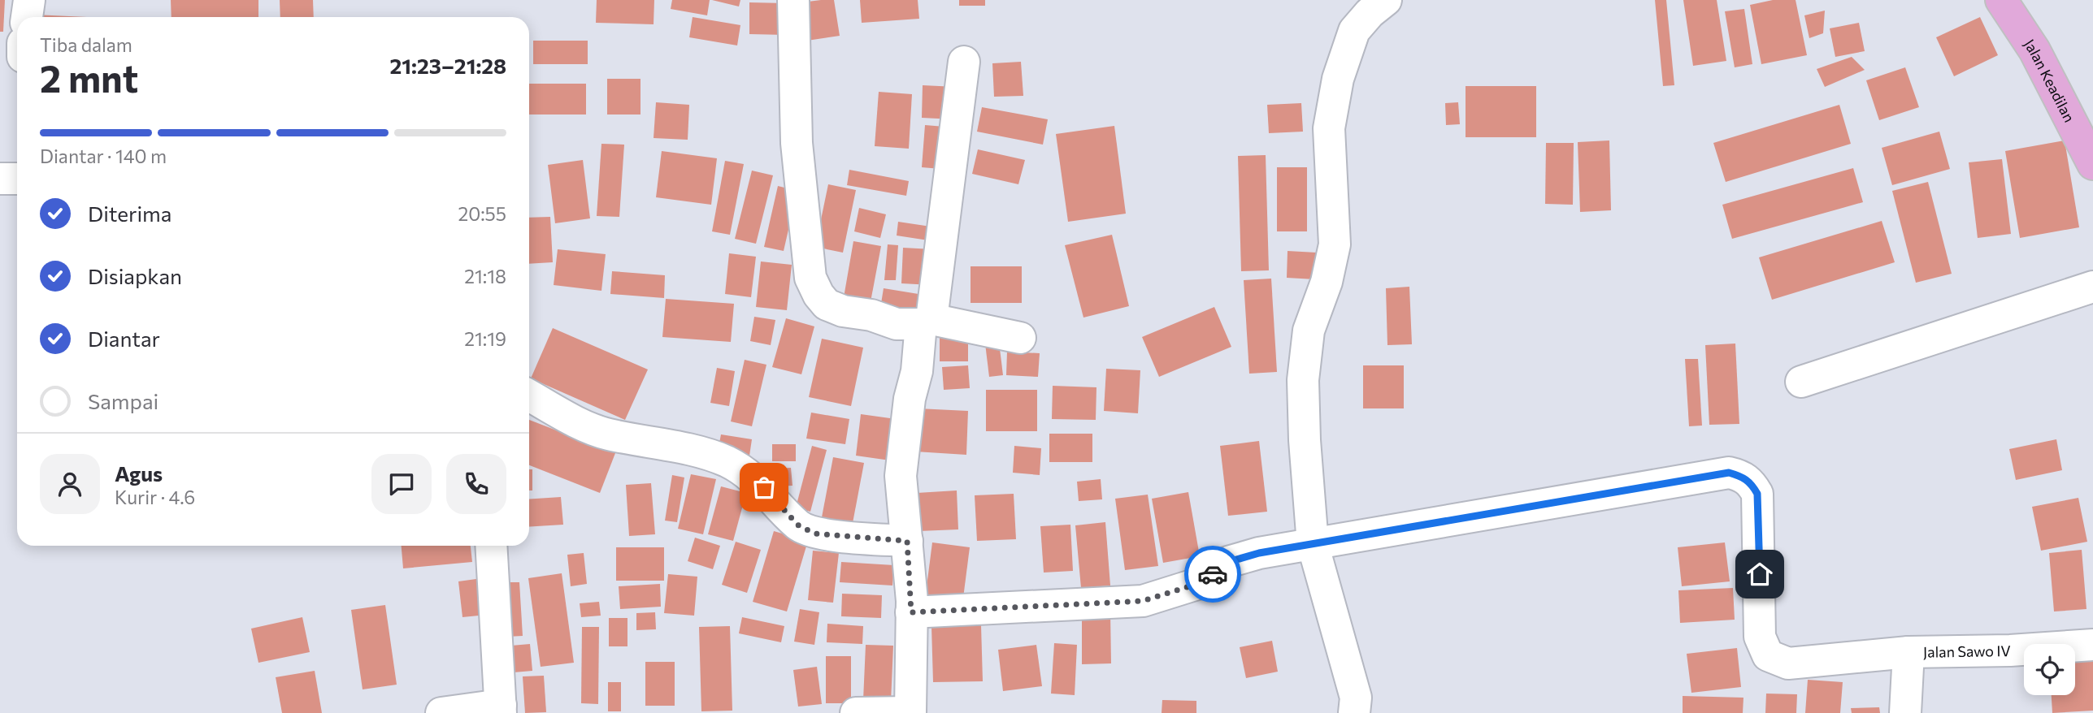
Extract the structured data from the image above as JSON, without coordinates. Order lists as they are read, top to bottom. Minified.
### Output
{"streets":{"main road":["Jalan Keadilan"],"street":["Jalan Sawo IV"]},"page":{"heading":["2 mnt","Tiba dalam","21:23–21:28"],"panel":["Agus","Kurir · 4.6"],"bar":"Diantar · 140 m","list":[["Diterima","20:55"],["Disiapkan","21:18"],["Diantar","21:19"],"Sampai"]}}
